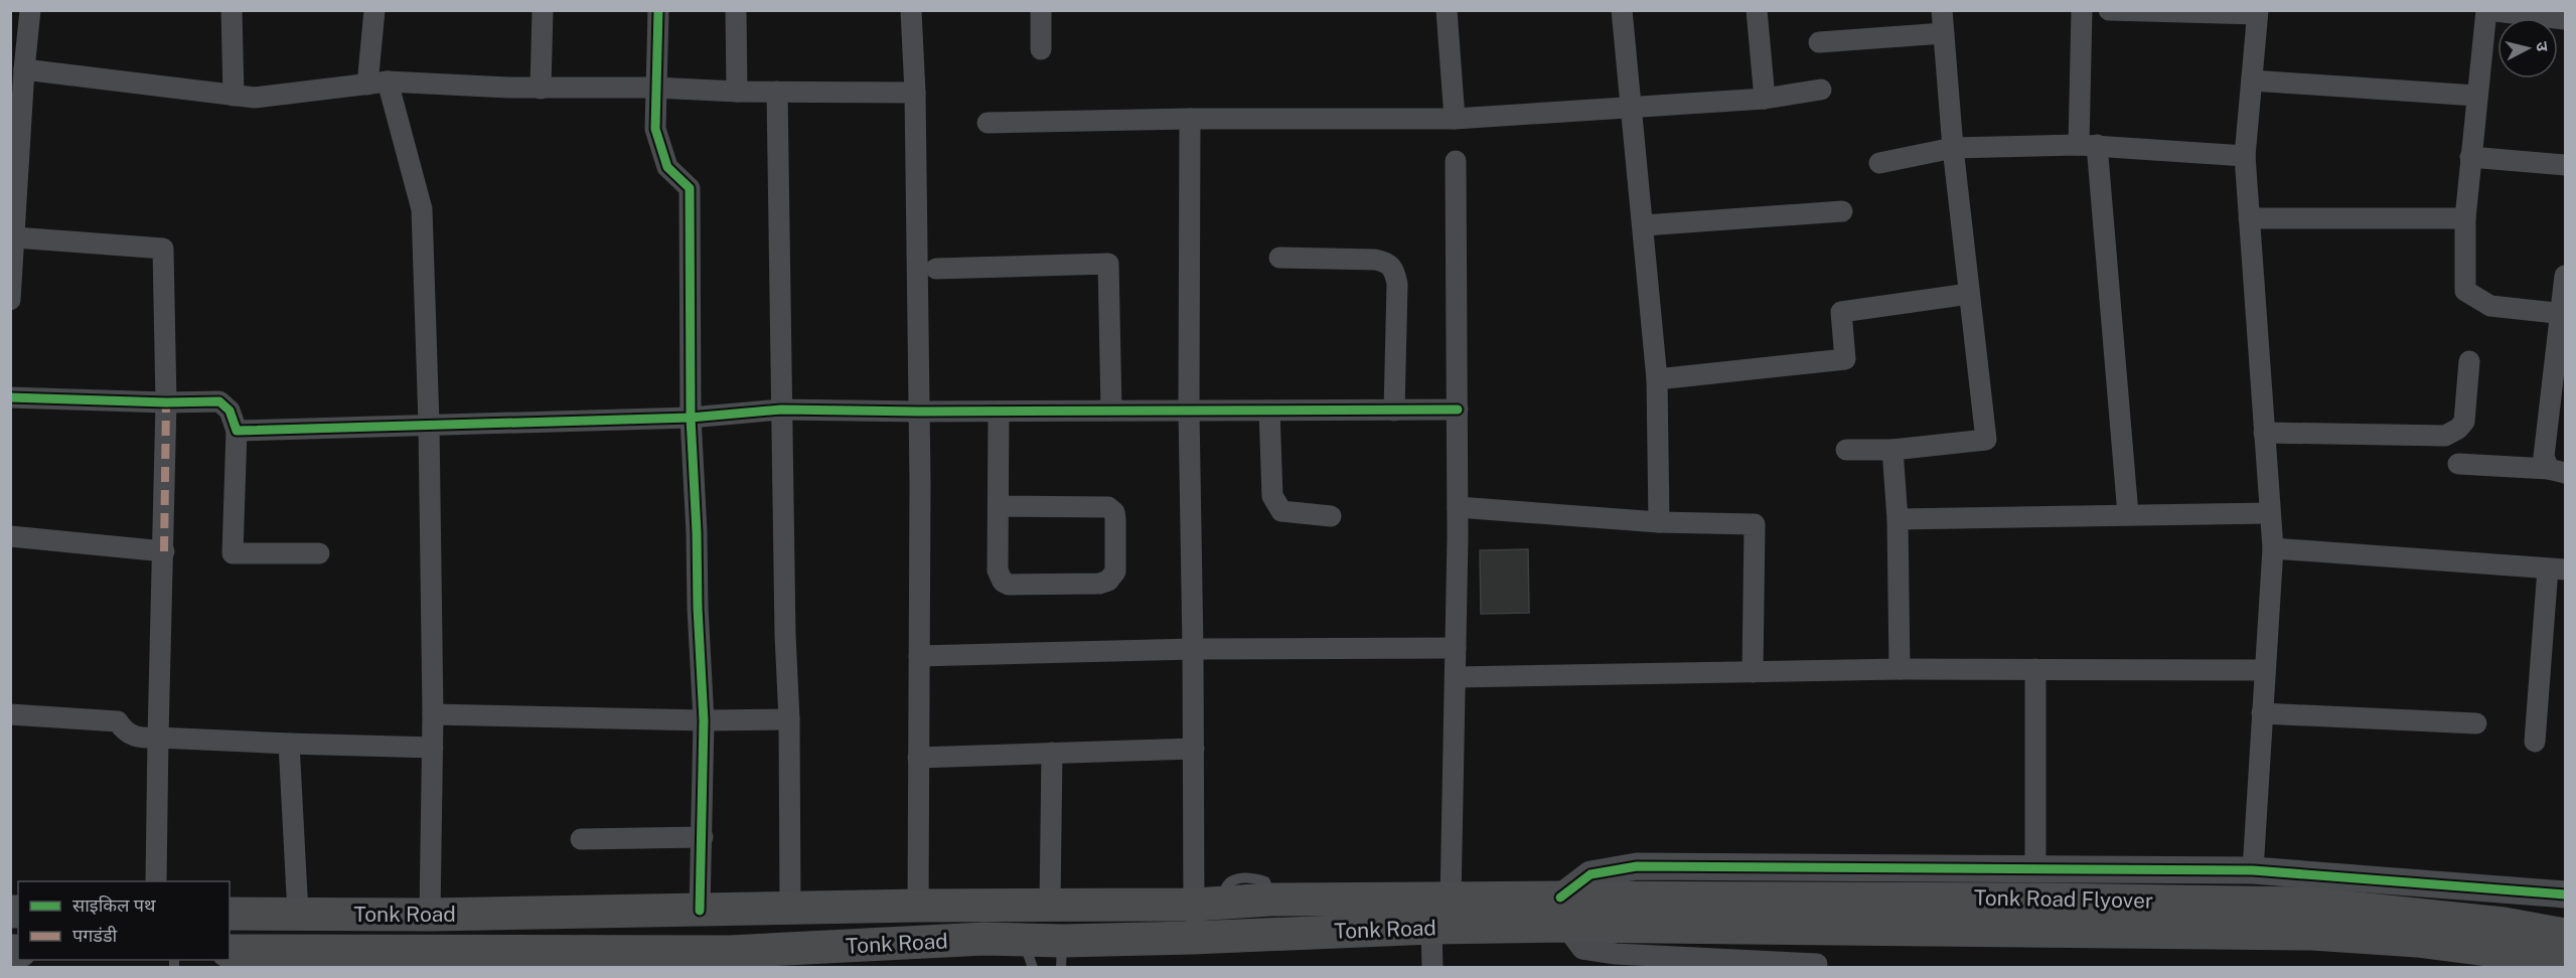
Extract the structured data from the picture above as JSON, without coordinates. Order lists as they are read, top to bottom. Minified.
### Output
{"streets":{"main road":["Tonk Road Flyover","Tonk Road"]},"crossings":[["Tonk Road Flyover","Tonk Road"]],"legend":["साइकिल पथ","पगडंडी"],"north":"right"}
